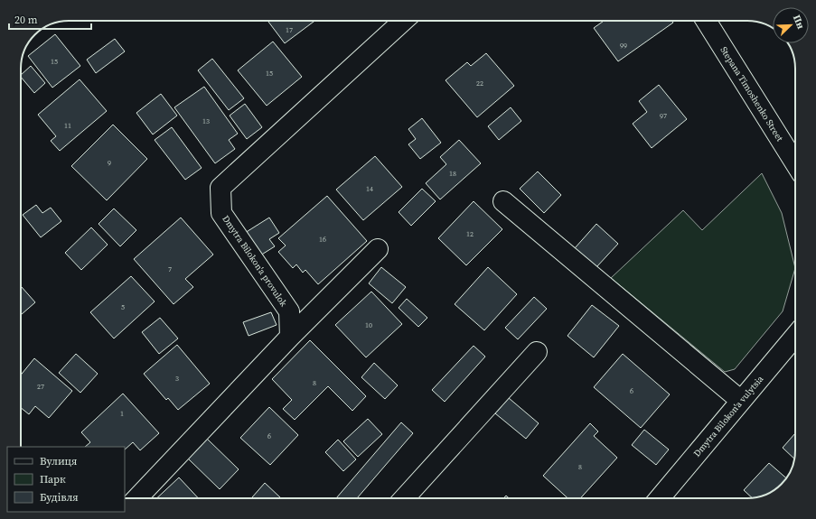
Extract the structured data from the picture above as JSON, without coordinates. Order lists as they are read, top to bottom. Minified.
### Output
{"streets":{"street":["Stepana Timoshenko Street","Dmytra Bilokon'a provulok","Dmytra Bilokon'a vulytsia"]},"house_numbers":["17","99","15","15","22","97","13","11","9","18","14","12","16","7","5","10","3","8","27","6","1","6","8"],"legend":["Вулиця","Парк","Будівля"],"scale_bar":"20 m","north":"top right"}
